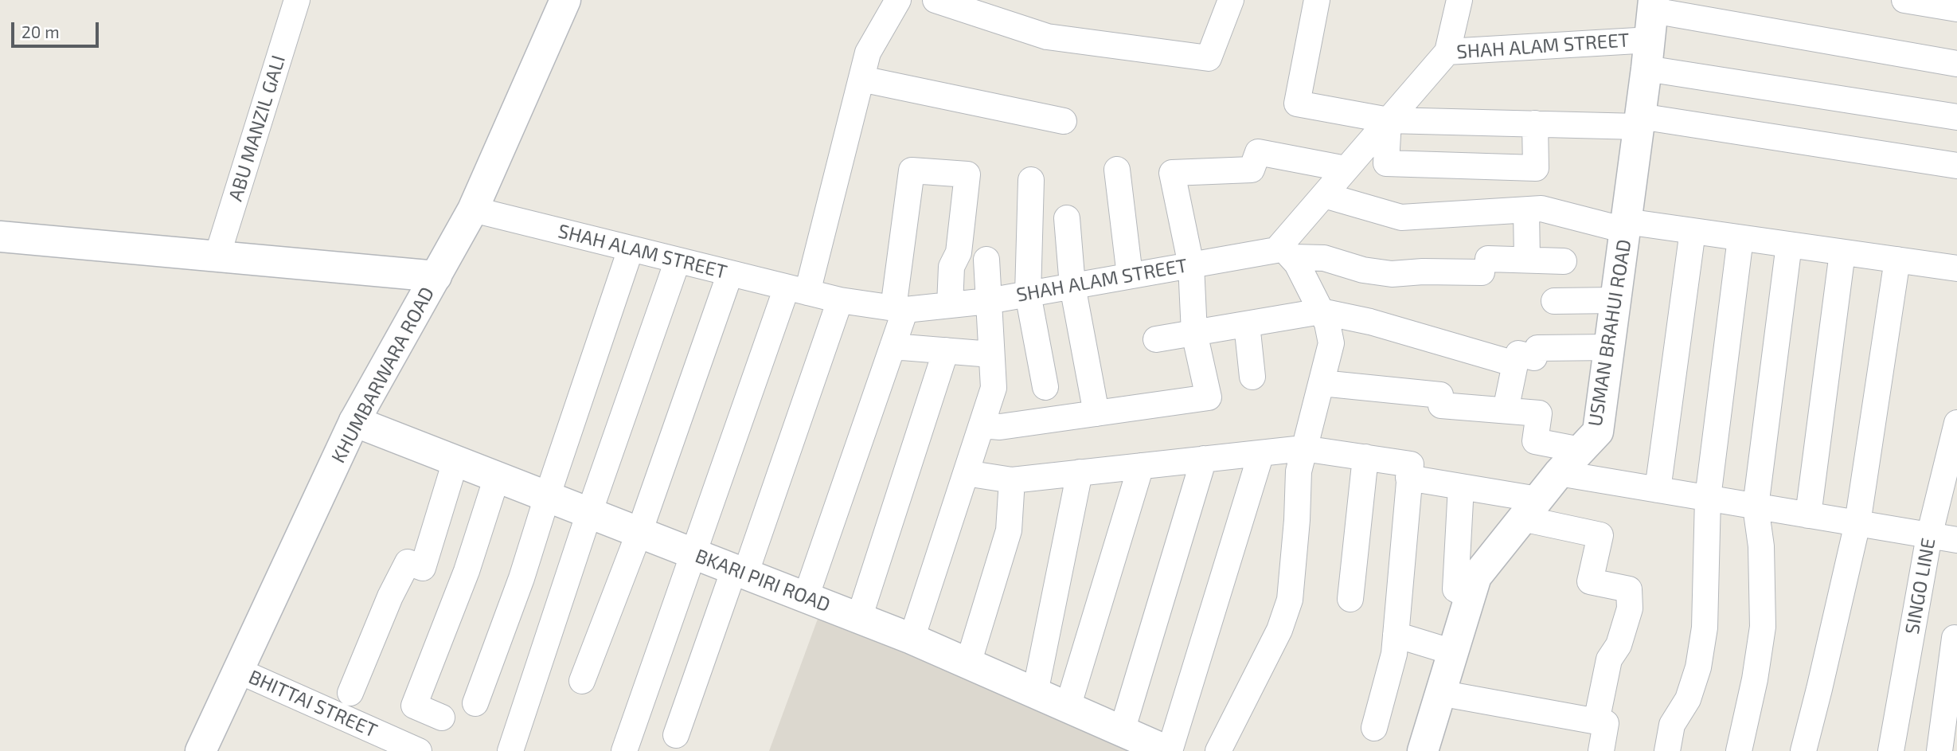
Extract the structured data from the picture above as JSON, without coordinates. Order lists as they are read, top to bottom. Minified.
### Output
{"streets":{"street":["SHAH ALAM STREET","ABU MANZIL GALI","USMAN BRAHUI ROAD","KHUMBARWARA ROAD","BKARI PIRI ROAD","SINGO LINE","BHITTAI STREET"]},"crossings":[["SHAH ALAM STREET","USMAN BRAHUI ROAD"],["SHAH ALAM STREET","KHUMBARWARA ROAD"],["KHUMBARWARA ROAD","BKARI PIRI ROAD"],["KHUMBARWARA ROAD","BHITTAI STREET"]],"scale_bar":"20 m"}
